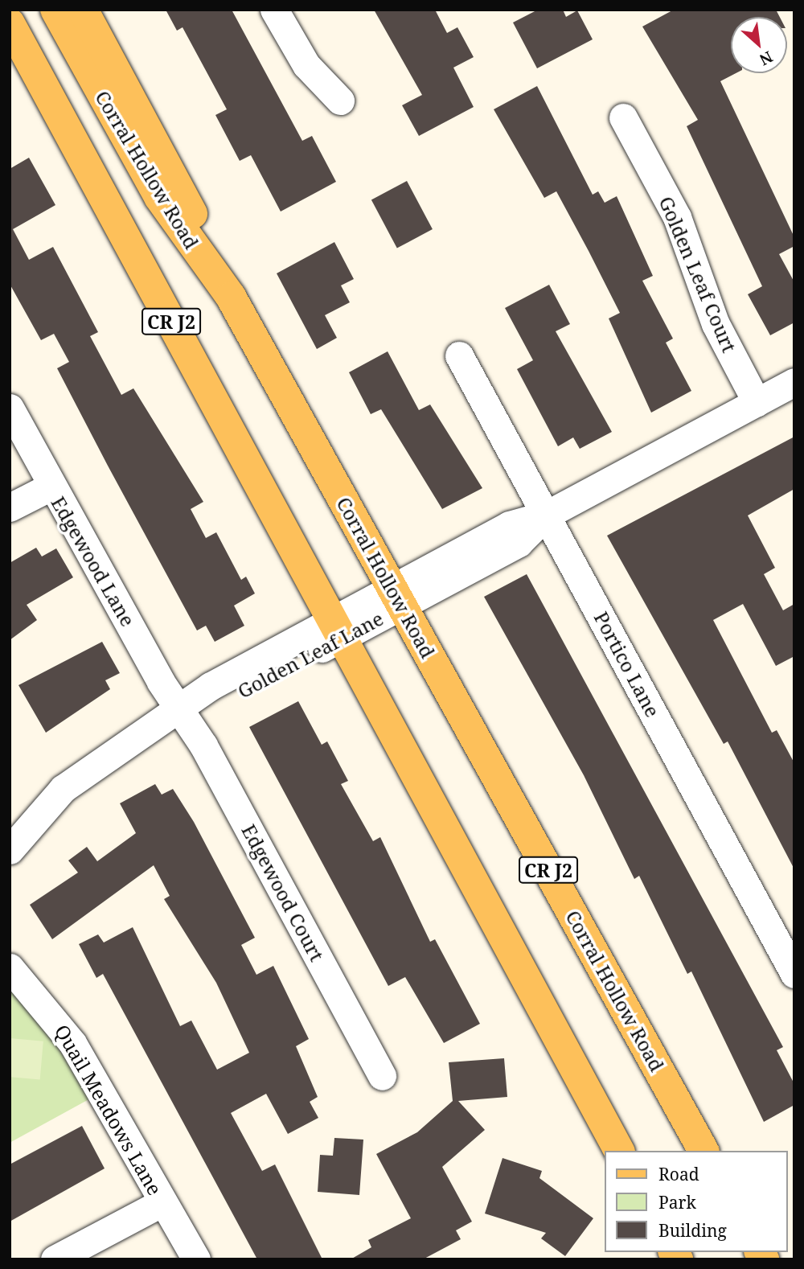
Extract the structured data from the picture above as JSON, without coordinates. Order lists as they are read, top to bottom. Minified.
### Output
{"streets":{"main road":["Corral Hollow Road","CR J2"],"street":["Golden Leaf Court","Edgewood Lane","Golden Leaf Lane","Portico Lane","Edgewood Court","Quail Meadows Lane"]},"crossings":[["Corral Hollow Road","Golden Leaf Lane"],["Golden Leaf Court","Golden Leaf Lane"],["CR J2","Golden Leaf Lane"],["Edgewood Lane","Golden Leaf Lane"],["Edgewood Lane","Edgewood Court"],["Golden Leaf Lane","Portico Lane"],["Golden Leaf Lane","Edgewood Court"]],"legend":["Road","Park","Building"],"north":"bottom right"}
